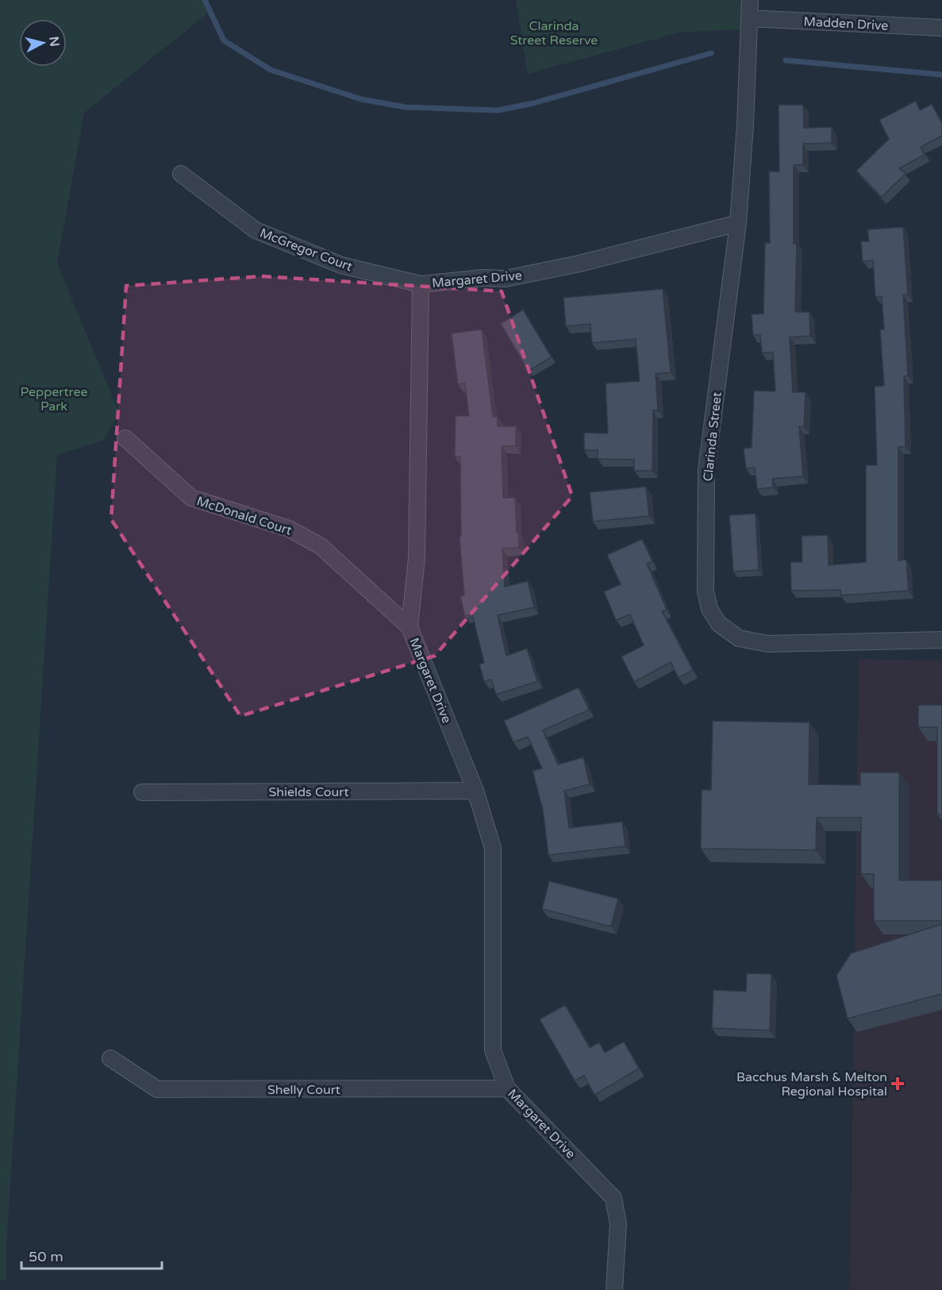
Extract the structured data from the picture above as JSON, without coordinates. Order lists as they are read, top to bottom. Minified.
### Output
{"streets":{"street":["Madden Drive","McGregor Court","Margaret Drive","Clarinda Street","McDonald Court","Shields Court","Shelly Court"]},"crossings":[["Madden Drive","Clarinda Street"],["McGregor Court","Margaret Drive"],["Margaret Drive","Clarinda Street"],["Margaret Drive","McDonald Court"],["Margaret Drive","Shields Court"],["Margaret Drive","Shelly Court"]],"parks":["Clarinda Street Reserve","Peppertree Park"],"places":{"health":["Bacchus Marsh & Melton Regional Hospital"]},"scale_bar":"50 m","north":"right"}
